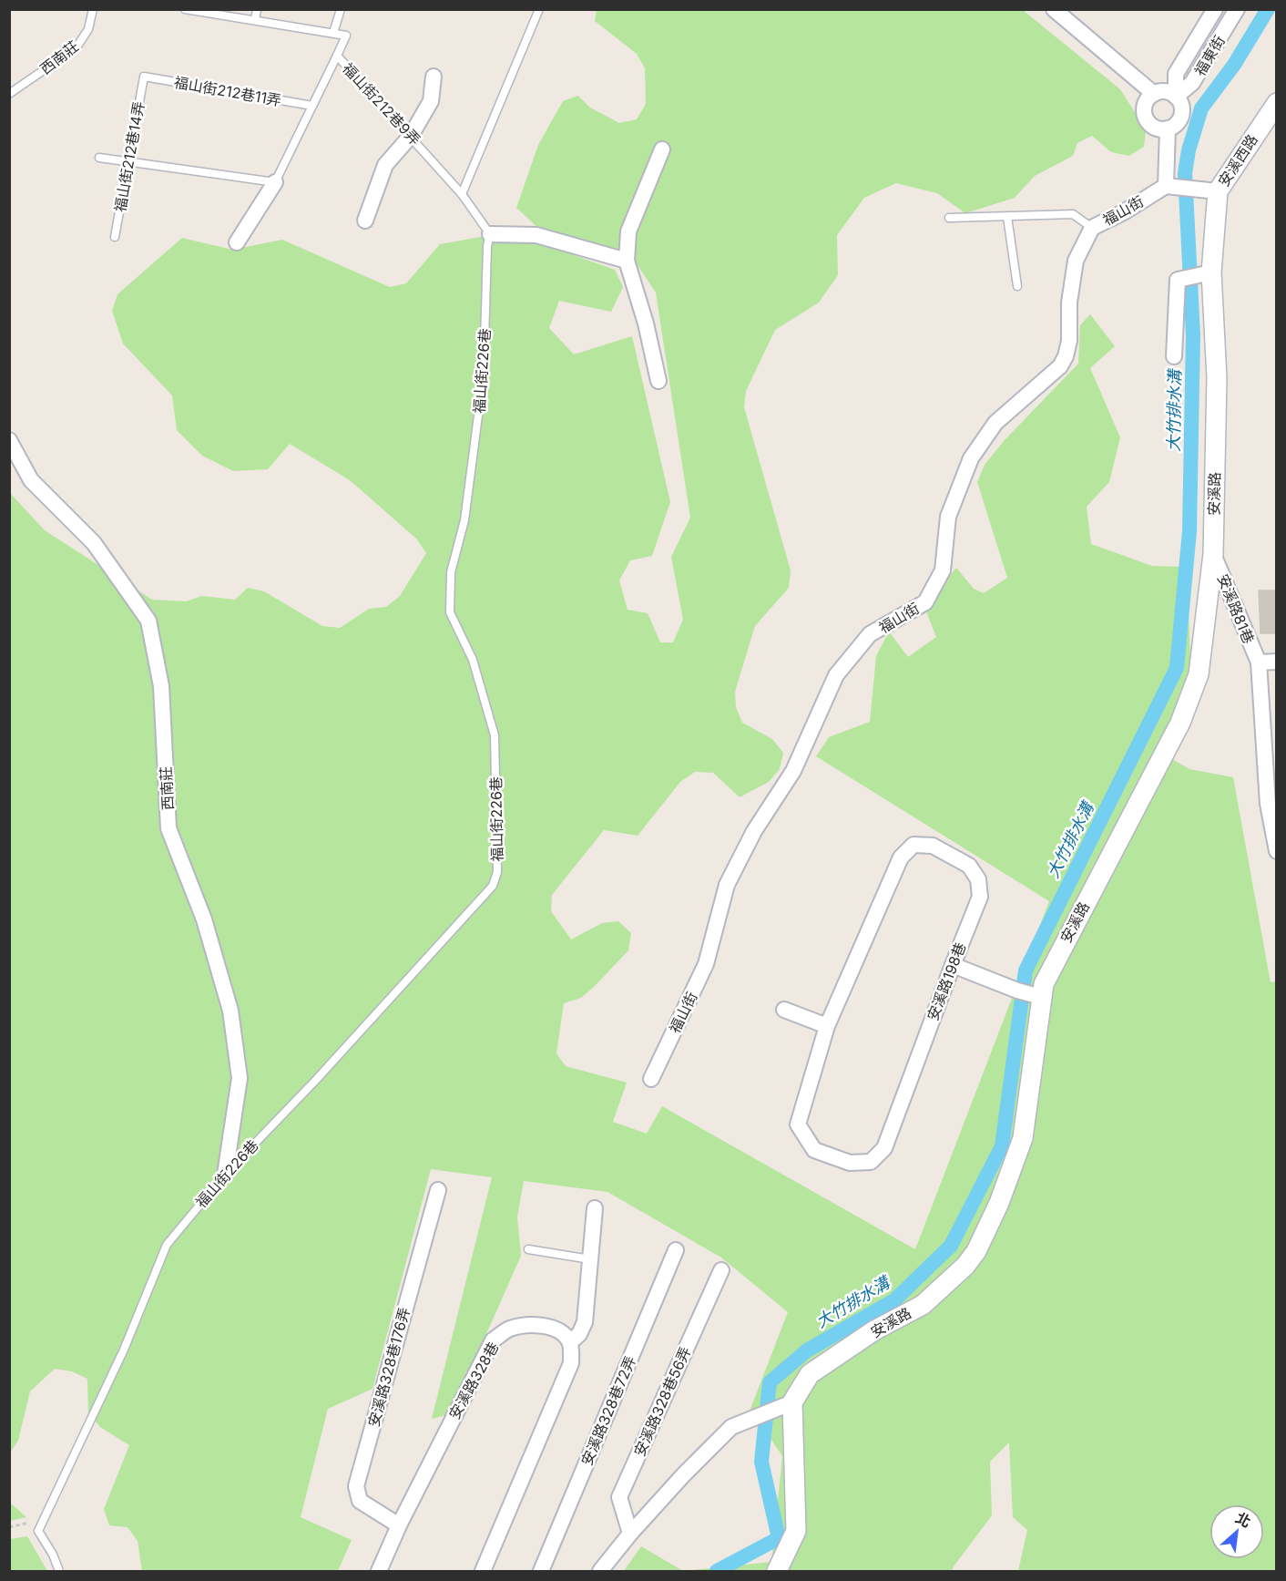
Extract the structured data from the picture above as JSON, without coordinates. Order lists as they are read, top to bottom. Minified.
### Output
{"streets":{"street":["福東街","西南莊","安溪西路","福山街","安溪路","安溪路81巷","安溪路198巷","安溪路328巷176弄","安溪路328巷","安溪路328巷56弄","安溪路328巷72弄"],"lane":["福山街212巷11弄","福山街212巷9弄","福山街212巷14弄","福山街226巷"]},"crossings":[["西南莊","福山街226巷"],["福山街212巷11弄","福山街212巷14弄"],["安溪西路","安溪路"],["安溪路","安溪路81巷"],["安溪路328巷176弄","安溪路328巷"]],"water":["大竹排水溝"],"north":"top right"}
